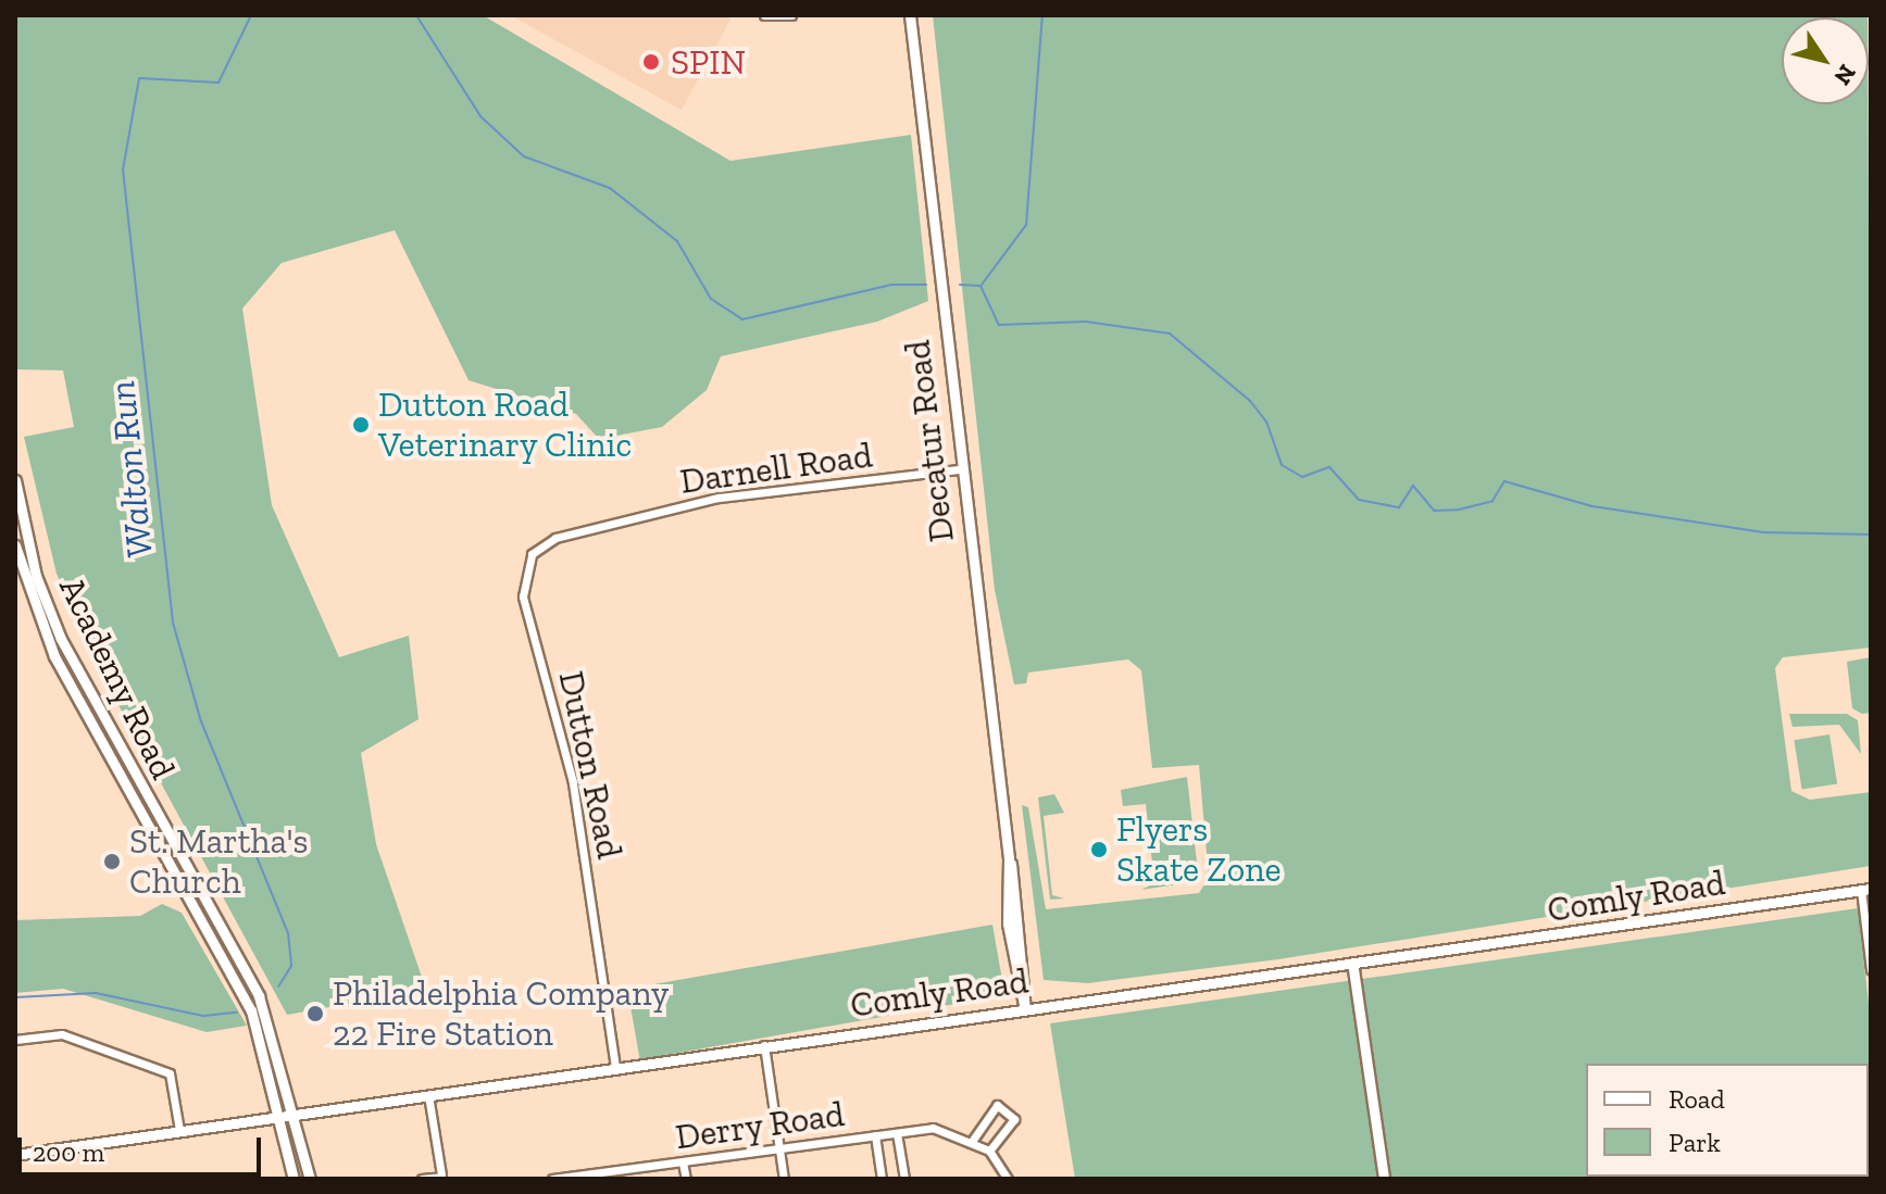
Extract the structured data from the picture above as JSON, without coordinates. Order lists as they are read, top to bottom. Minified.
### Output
{"streets":{"street":["Decatur Road","Darnell Road","Academy Road","Dutton Road","Comly Road","Derry Road"]},"crossings":[["Decatur Road","Darnell Road"],["Decatur Road","Comly Road"],["Darnell Road","Dutton Road"],["Academy Road","Comly Road"],["Dutton Road","Comly Road"]],"water":["Walton Run"],"places":["SPIN","Dutton Road Veterinary Clinic","Flyers Skate Zone","St. Martha's Church","Philadelphia Company 22 Fire Station"],"legend":["Road","Park"],"scale_bar":"200 m","north":"bottom right"}
